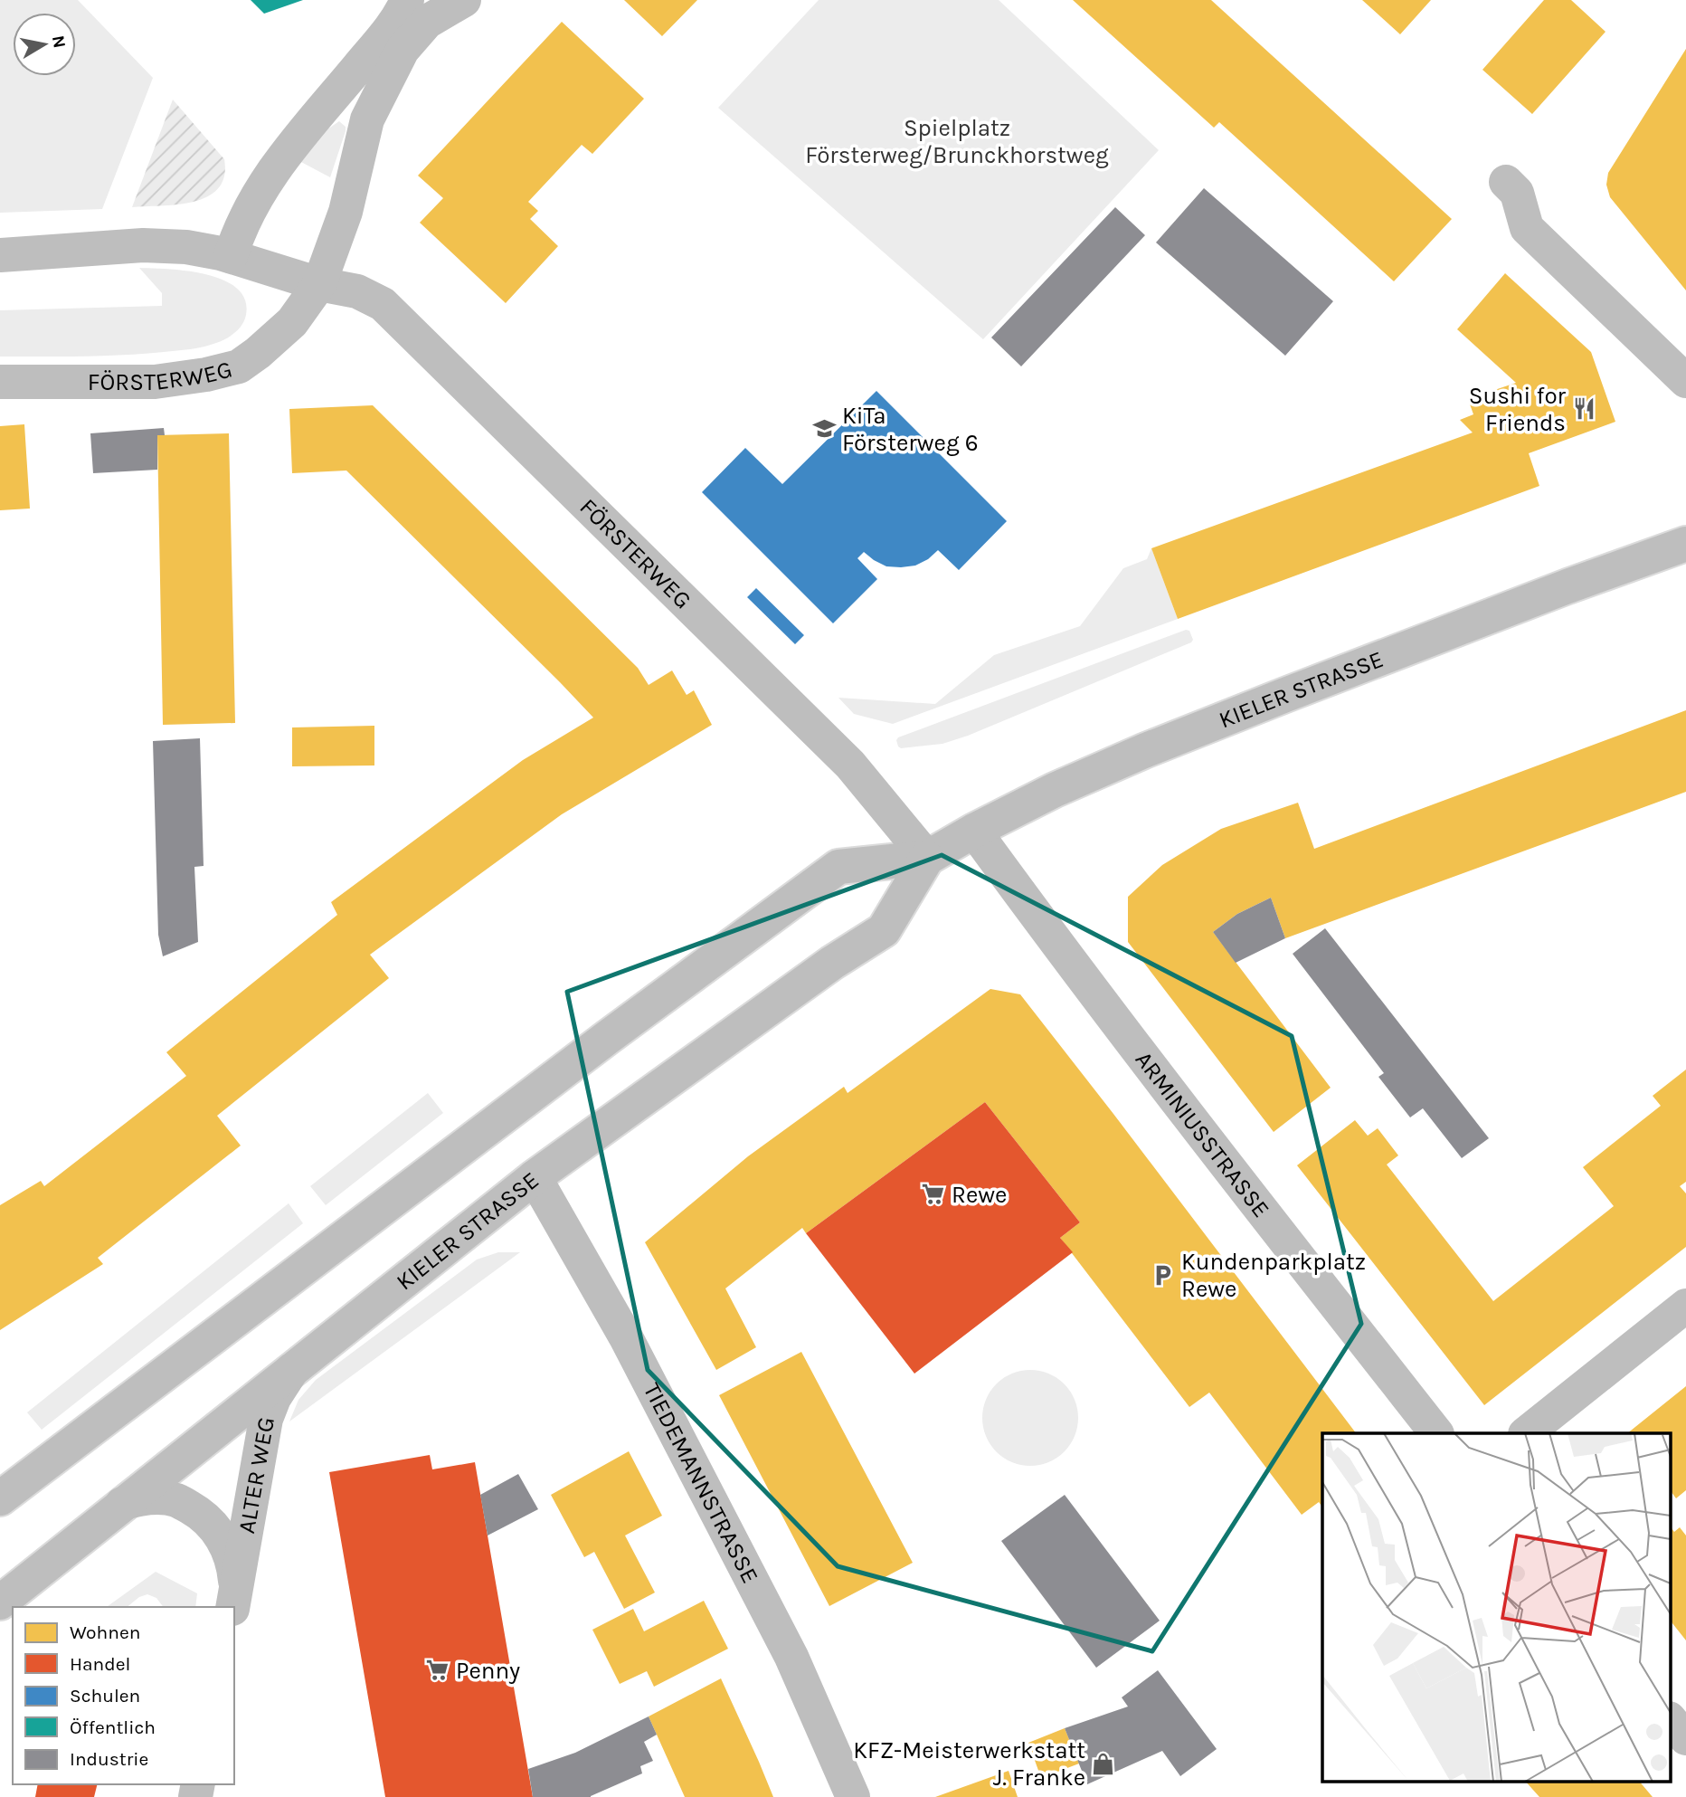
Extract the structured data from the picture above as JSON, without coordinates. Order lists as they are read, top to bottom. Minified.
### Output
{"streets":{"street":["FÖRSTERWEG","KIELER STRASSE","ARMINIUSSTRASSE","ALTER WEG","TIEDEMANNSTRASSE"]},"crossings":[["FÖRSTERWEG","KIELER STRASSE"],["KIELER STRASSE","ARMINIUSSTRASSE"],["KIELER STRASSE","ALTER WEG"],["KIELER STRASSE","TIEDEMANNSTRASSE"]],"parks":["Spielplatz Försterweg/Brunckhorstweg"],"places":{"restaurant":["Sushi for Friends"],"school or university":["KiTa Försterweg 6"],"supermarket":["Rewe","Penny"],"parking":["Kundenparkplatz Rewe"],"shop":["KFZ-Meisterwerkstatt J. Franke"]},"legend":["Wohnen","Handel","Schulen","Öffentlich","Industrie"],"north":"right"}
